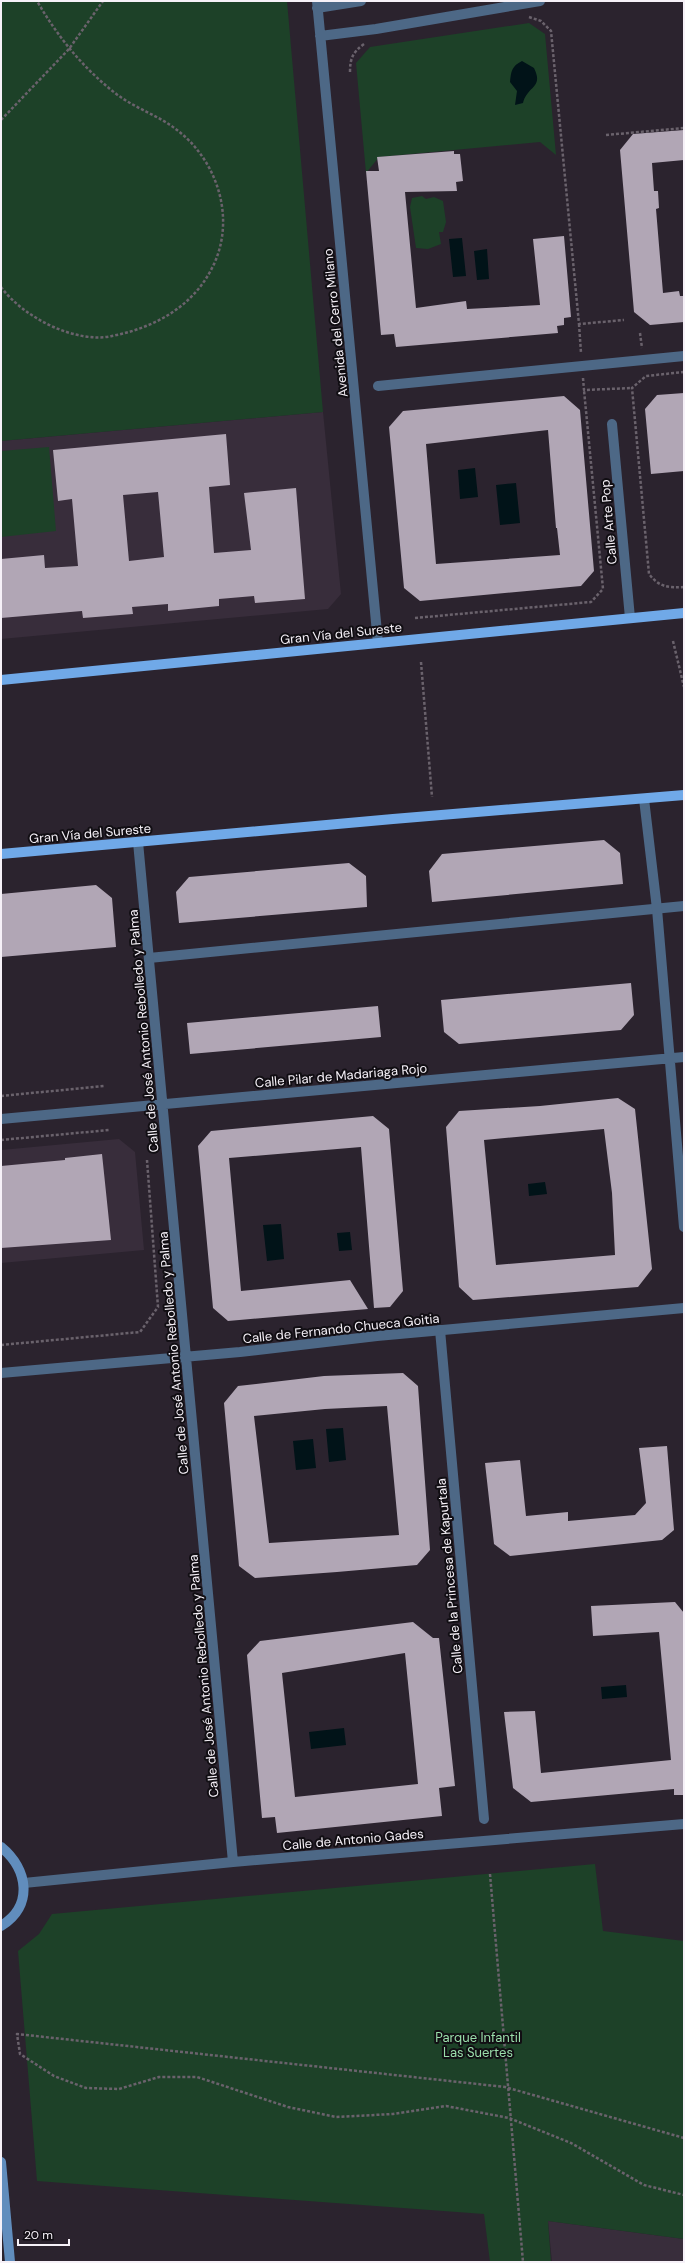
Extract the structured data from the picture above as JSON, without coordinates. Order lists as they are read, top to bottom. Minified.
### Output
{"streets":{"main road":["Gran Vía del Sureste"],"street":["Avenida del Cerro Milano","Calle Arte Pop","Calle de José Antonio Rebolledo y Palma","Calle Pilar de Madariaga Rojo","Calle de Fernando Chueca Goitia","Calle de la Princesa de Kapurtala","Calle de Antonio Gades"]},"crossings":[["Avenida del Cerro Milano","Gran Vía del Sureste"],["Calle Arte Pop","Gran Vía del Sureste"],["Gran Vía del Sureste","Calle de José Antonio Rebolledo y Palma"],["Calle de José Antonio Rebolledo y Palma","Calle Pilar de Madariaga Rojo"],["Calle de José Antonio Rebolledo y Palma","Calle de Fernando Chueca Goitia"],["Calle de José Antonio Rebolledo y Palma","Calle de Antonio Gades"],["Calle de Fernando Chueca Goitia","Calle de la Princesa de Kapurtala"]],"parks":["Parque Infantil Las Suertes"],"scale_bar":"20 m"}
